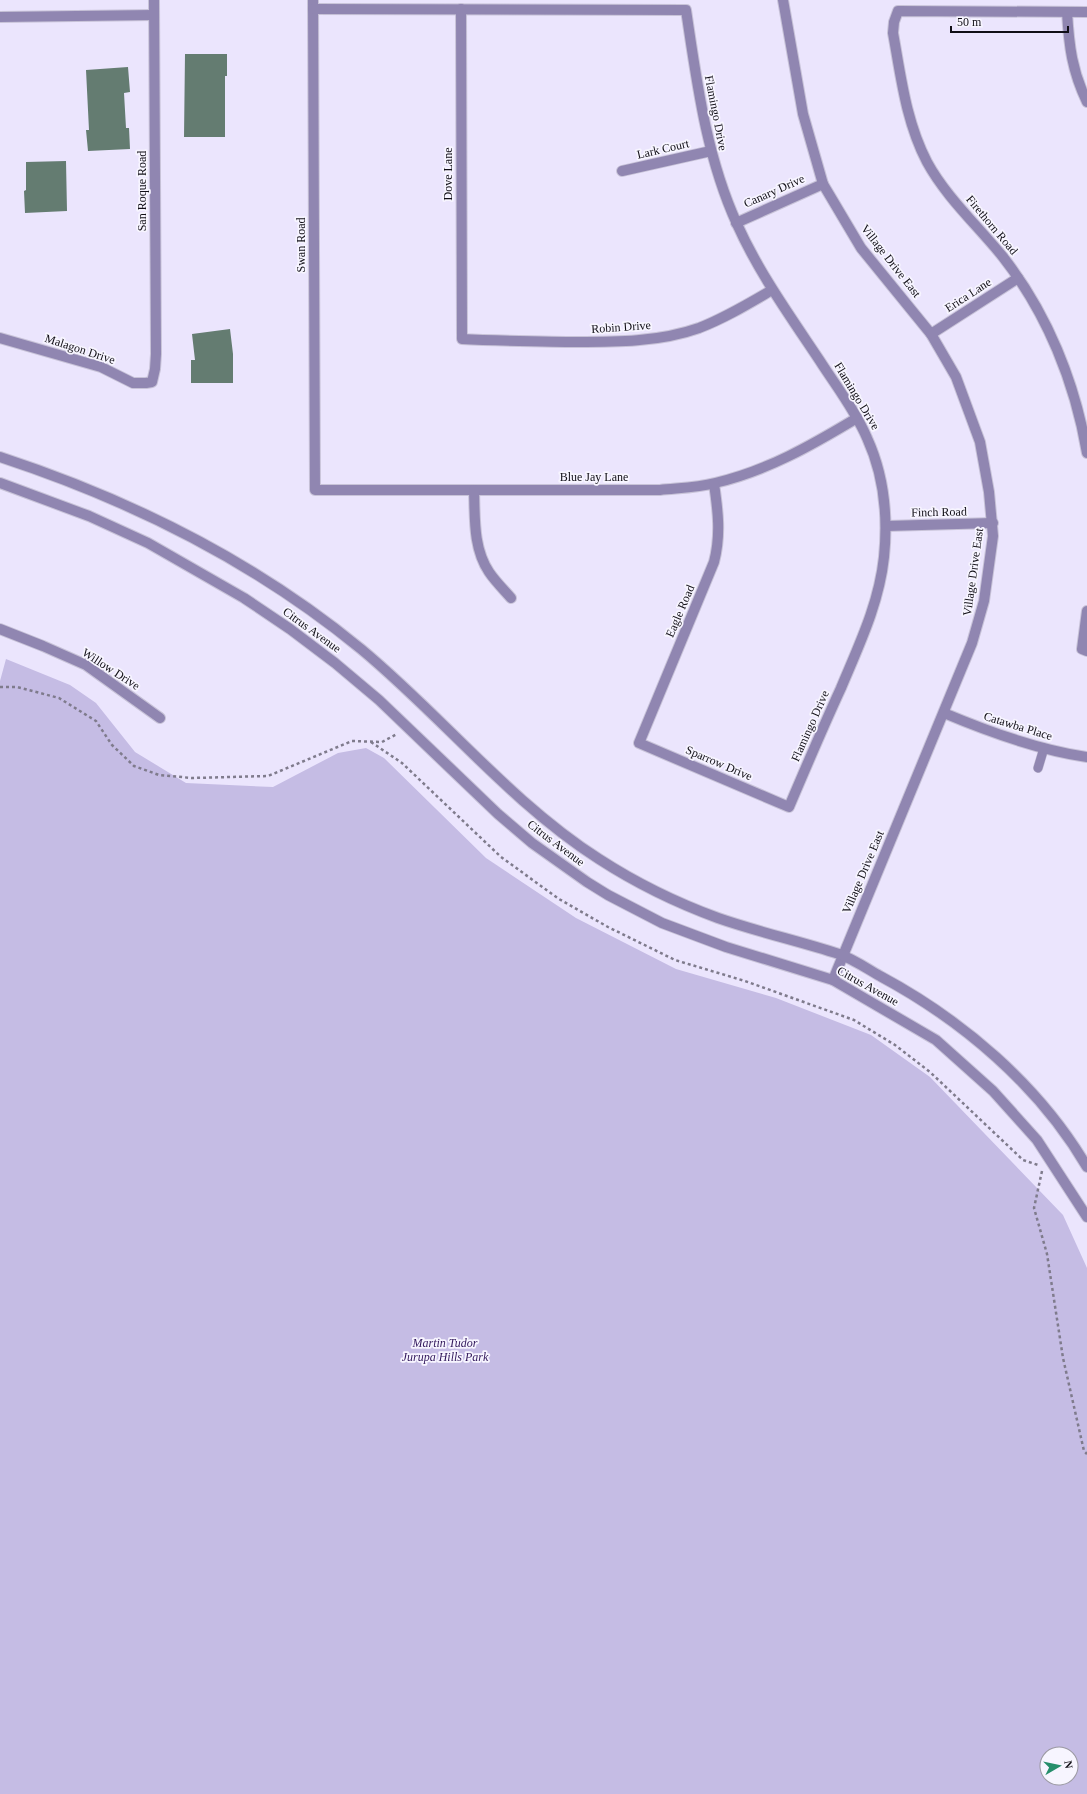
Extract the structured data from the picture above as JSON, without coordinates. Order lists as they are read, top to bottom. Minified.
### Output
{"streets":{"street":["Flamingo Drive","Lark Court","Dove Lane","San Roque Road","Canary Drive","Firethorn Road","Swan Road","Village Drive East","Erica Lane","Robin Drive","Malagon Drive","Blue Jay Lane","Finch Road","Eagle Road","Citrus Avenue","Willow Drive","Catawba Place","Sparrow Drive"]},"crossings":[["Flamingo Drive","Lark Court"],["Flamingo Drive","Dove Lane"],["Flamingo Drive","Canary Drive"],["Flamingo Drive","Robin Drive"],["Flamingo Drive","Blue Jay Lane"],["Flamingo Drive","Finch Road"],["Flamingo Drive","Sparrow Drive"],["Dove Lane","Robin Drive"],["San Roque Road","Malagon Drive"],["Canary Drive","Village Drive East"],["Firethorn Road","Erica Lane"],["Swan Road","Blue Jay Lane"],["Village Drive East","Erica Lane"],["Village Drive East","Finch Road"],["Village Drive East","Citrus Avenue"],["Village Drive East","Catawba Place"],["Blue Jay Lane","Eagle Road"],["Eagle Road","Sparrow Drive"]],"parks":["Martin Tudor Jurupa Hills Park"],"scale_bar":"50 m","north":"right"}
